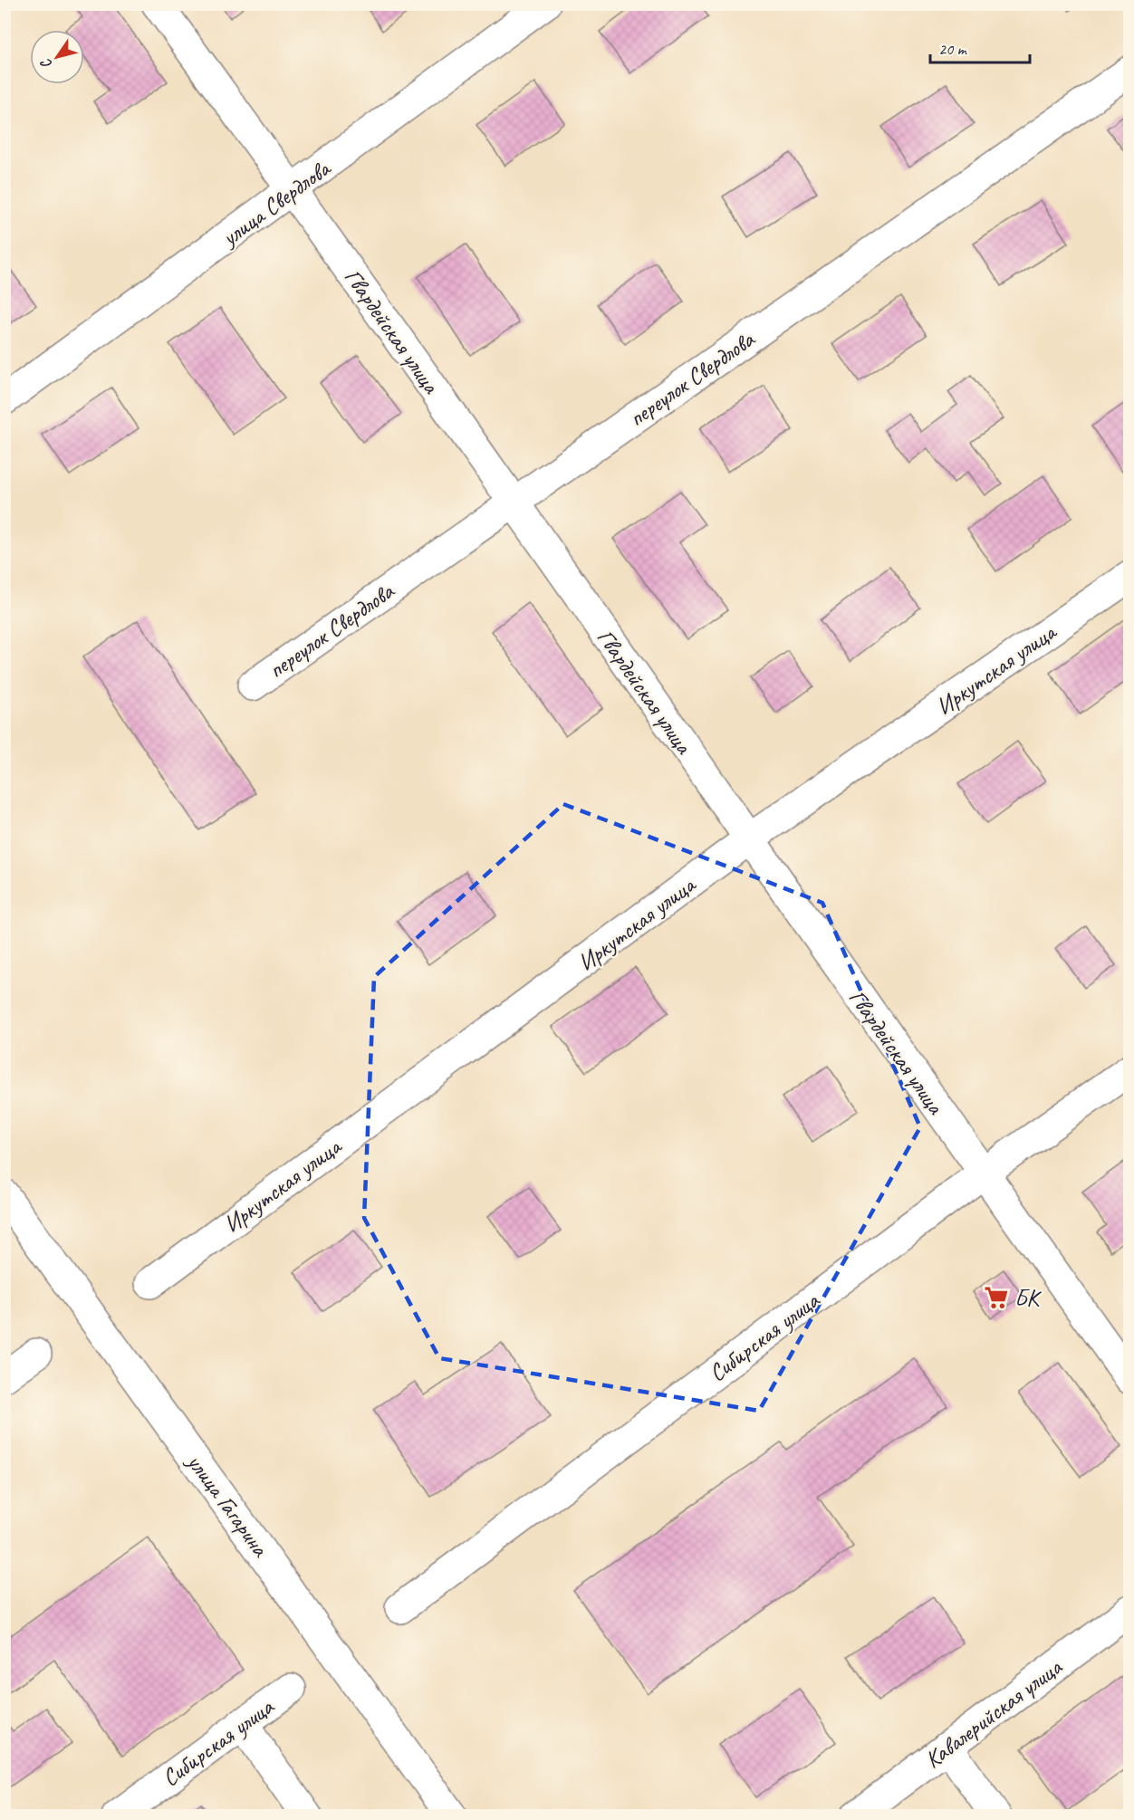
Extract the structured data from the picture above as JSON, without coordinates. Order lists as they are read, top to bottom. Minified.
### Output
{"streets":{"street":["улица Свердлова","Гвардейская улица","переулок Свердлова","Иркутская улица","Сибирская улица","улица Гагарина","Кавалерийская улица"]},"crossings":[["улица Свердлова","Гвардейская улица"],["Гвардейская улица","переулок Свердлова"],["Гвардейская улица","Иркутская улица"],["Гвардейская улица","Сибирская улица"]],"places":{"supermarket":["БК"]},"scale_bar":"20 m","north":"bottom left"}
